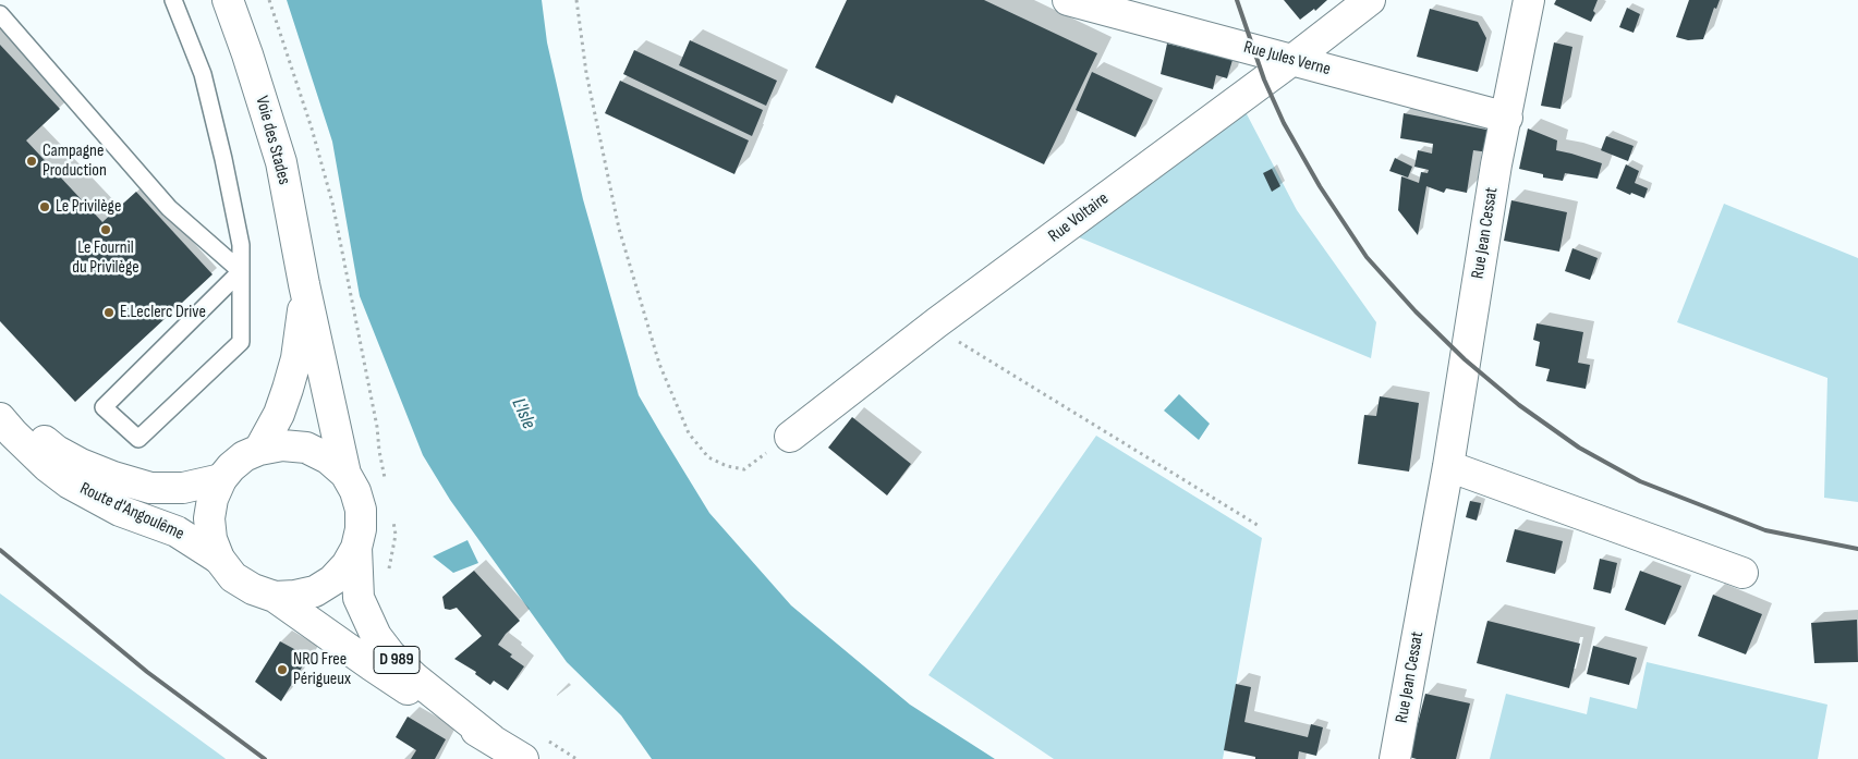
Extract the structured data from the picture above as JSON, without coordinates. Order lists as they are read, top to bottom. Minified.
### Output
{"streets":{"street":["Rue Jules Verne","Voie des Stades","Rue Voltaire","Rue Jean Cessat","Route d'Angoulême","D 989"]},"crossings":[["Rue Jules Verne","Rue Voltaire"],["Rue Jules Verne","Rue Jean Cessat"],["Voie des Stades","Route d'Angoulême"],["Voie des Stades","D 989"],["Route d'Angoulême","D 989"]],"water":["L'Isle"],"places":["Campagne Production","Le Privilège","Le Fournil du Privilège","E.Leclerc Drive","NRO Free Périgueux"]}
